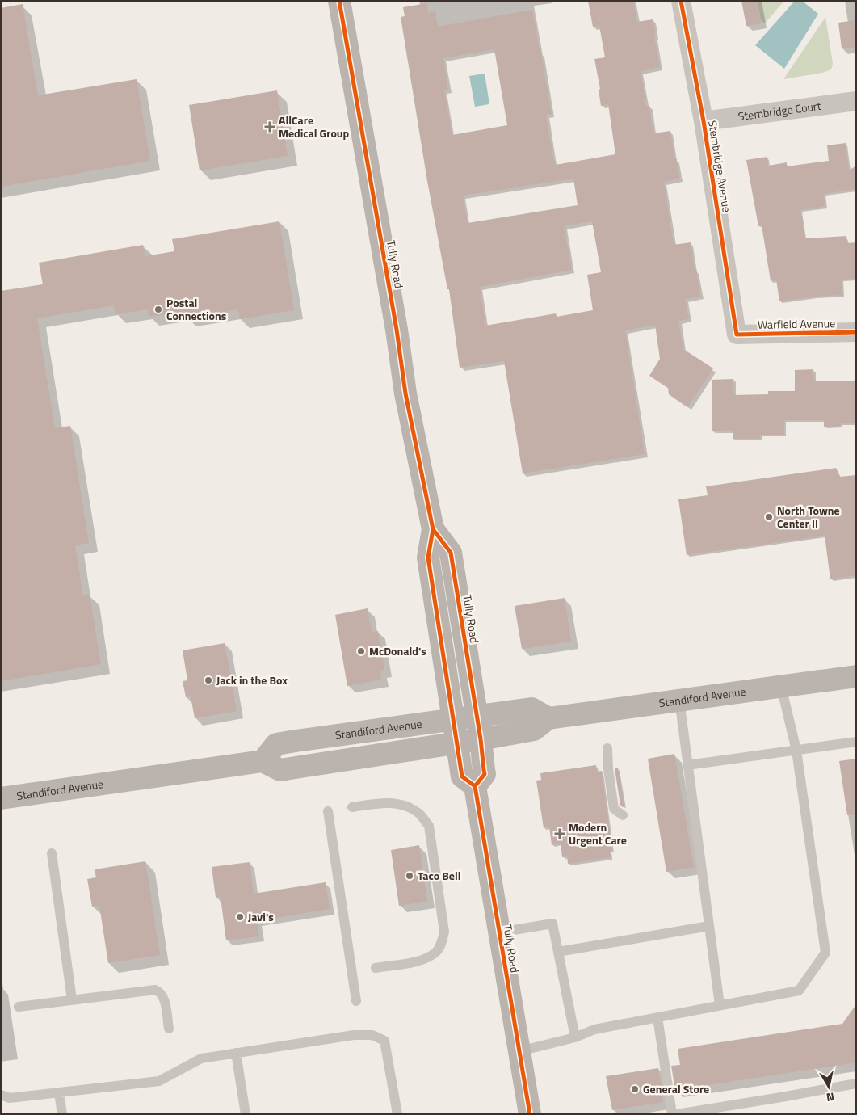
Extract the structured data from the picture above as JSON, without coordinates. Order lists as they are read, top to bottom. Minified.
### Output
{"streets":{"main road":["Tully Road","Standiford Avenue"],"street":["Stembridge Court","Stembridge Avenue","Warfield Avenue"]},"crossings":[["Stembridge Court","Stembridge Avenue"],["Stembridge Avenue","Warfield Avenue"],["Tully Road","Standiford Avenue"]],"places":{"health":["AllCare Medical Group","Modern Urgent Care"],"other":["Postal Connections","North Towne Center II","McDonald's","Jack in the Box","Taco Bell","Javi's","General Store"]},"north":"bottom"}
